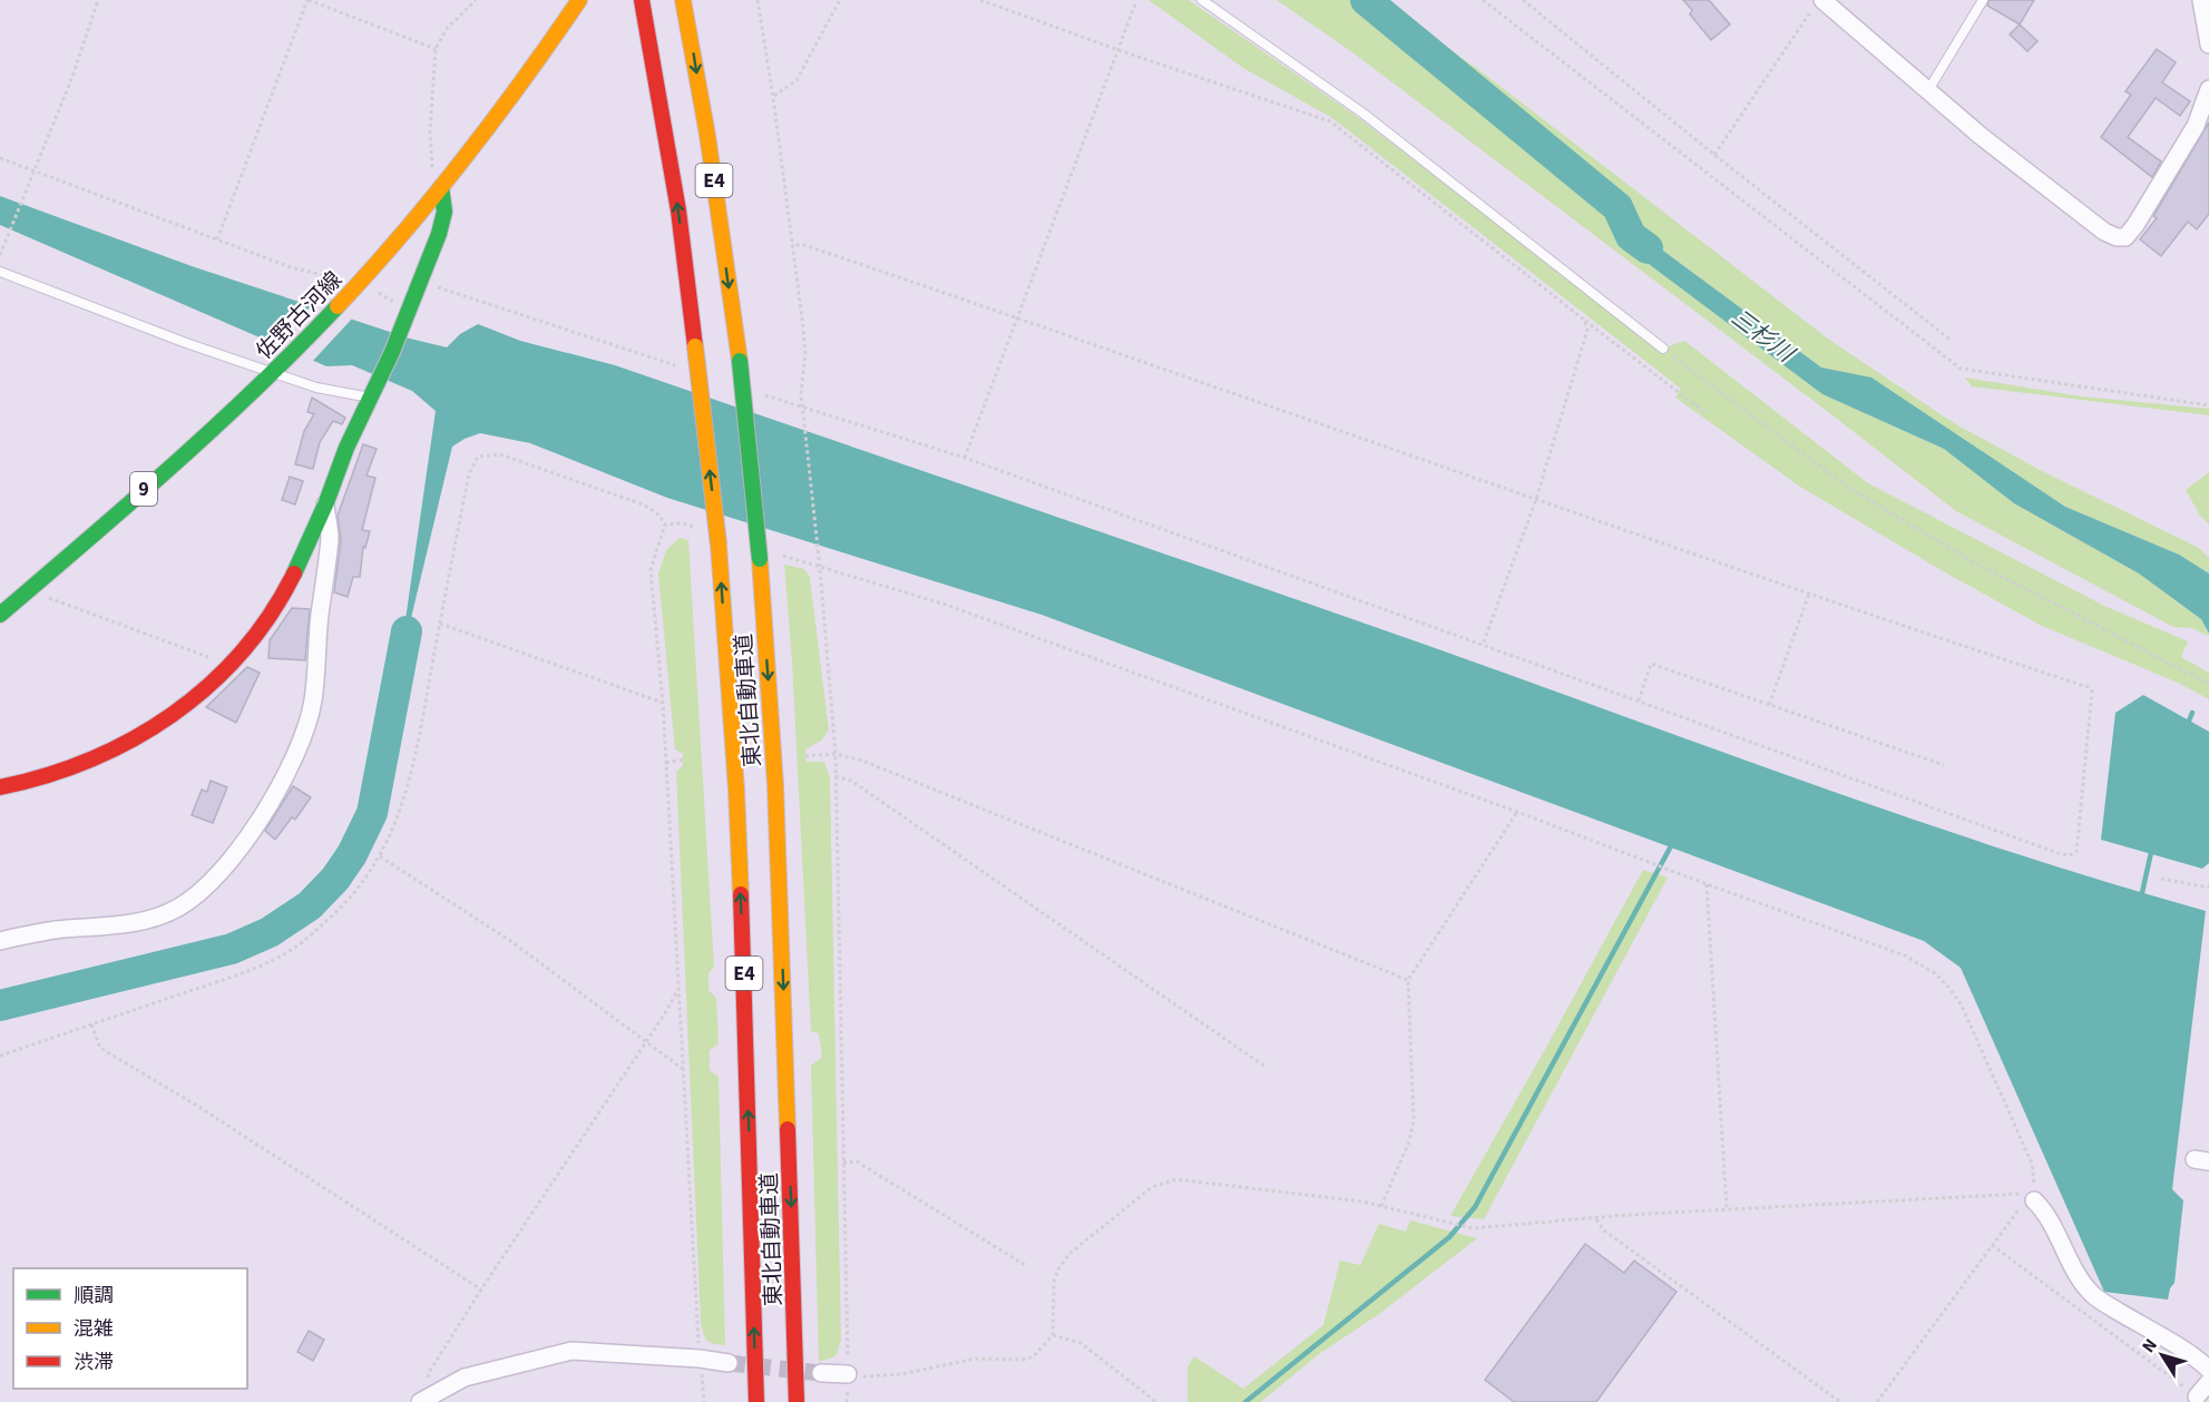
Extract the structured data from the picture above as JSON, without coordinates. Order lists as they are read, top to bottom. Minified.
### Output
{"streets":{"main road":["E4","佐野古河線","9","東北自動車道"]},"water":["三杉川"],"legend":["順調","混雑","渋滞"],"north":"top left"}
